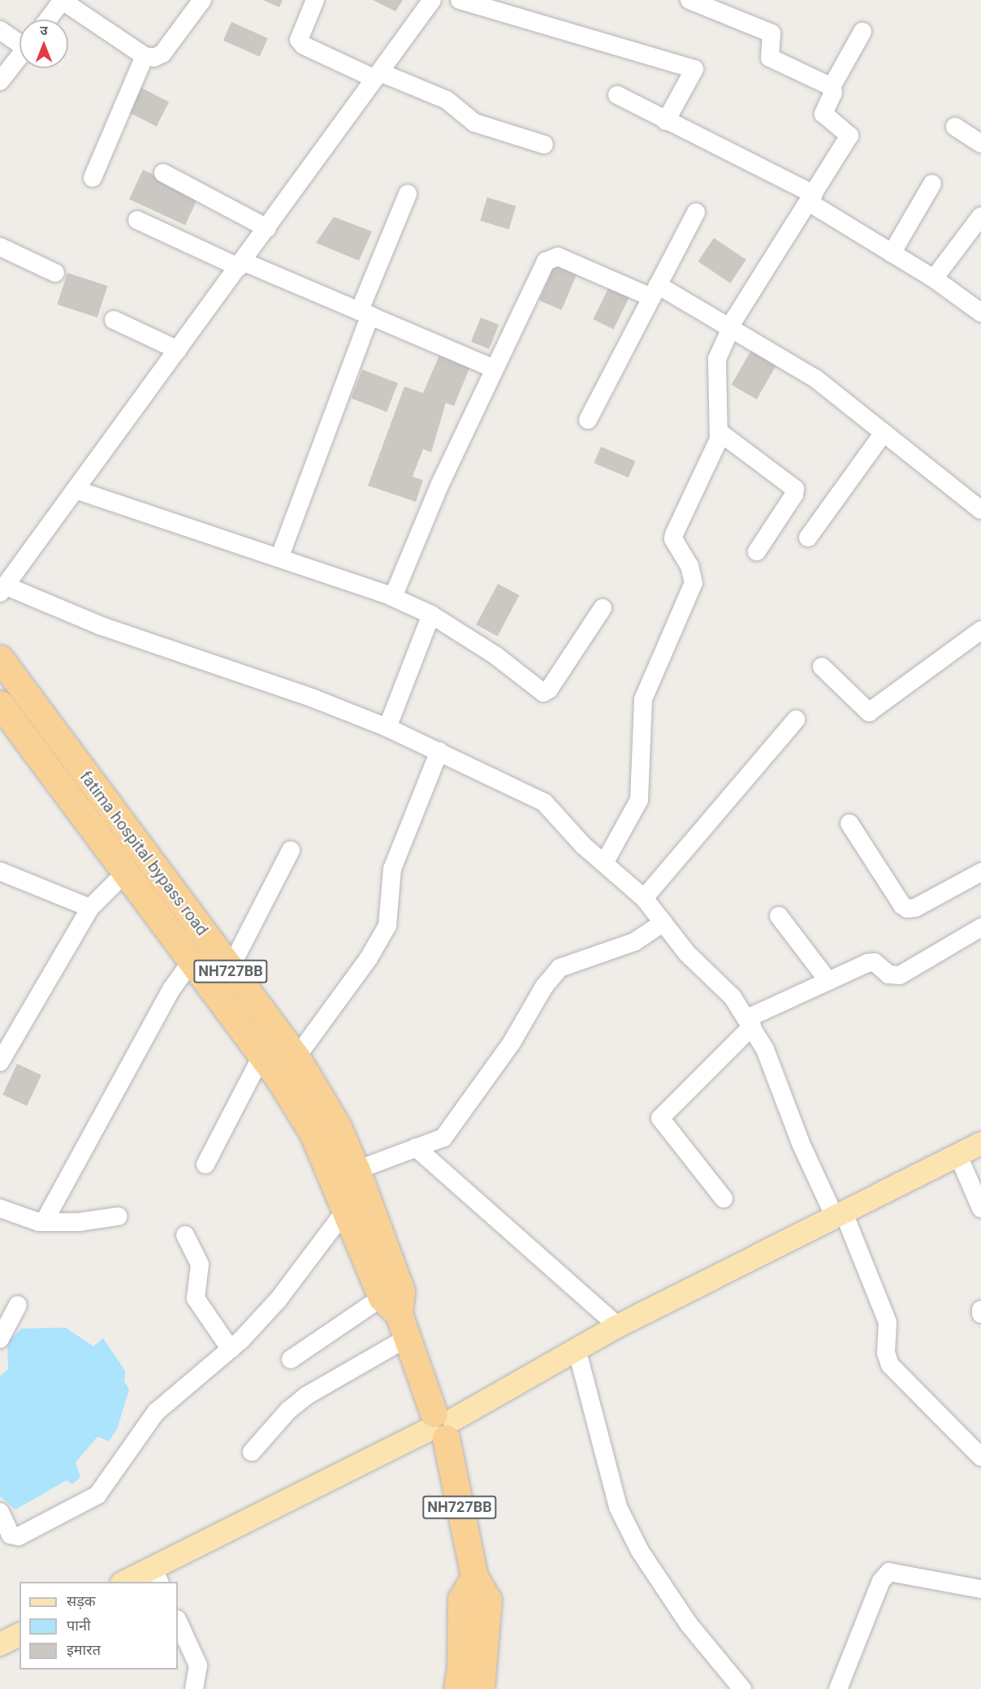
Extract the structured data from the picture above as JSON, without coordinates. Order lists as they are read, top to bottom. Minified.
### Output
{"streets":{"highway":["fatima hospital bypass road","NH727BB"]},"legend":["सड़क","पानी","इमारत"],"north":"top"}
